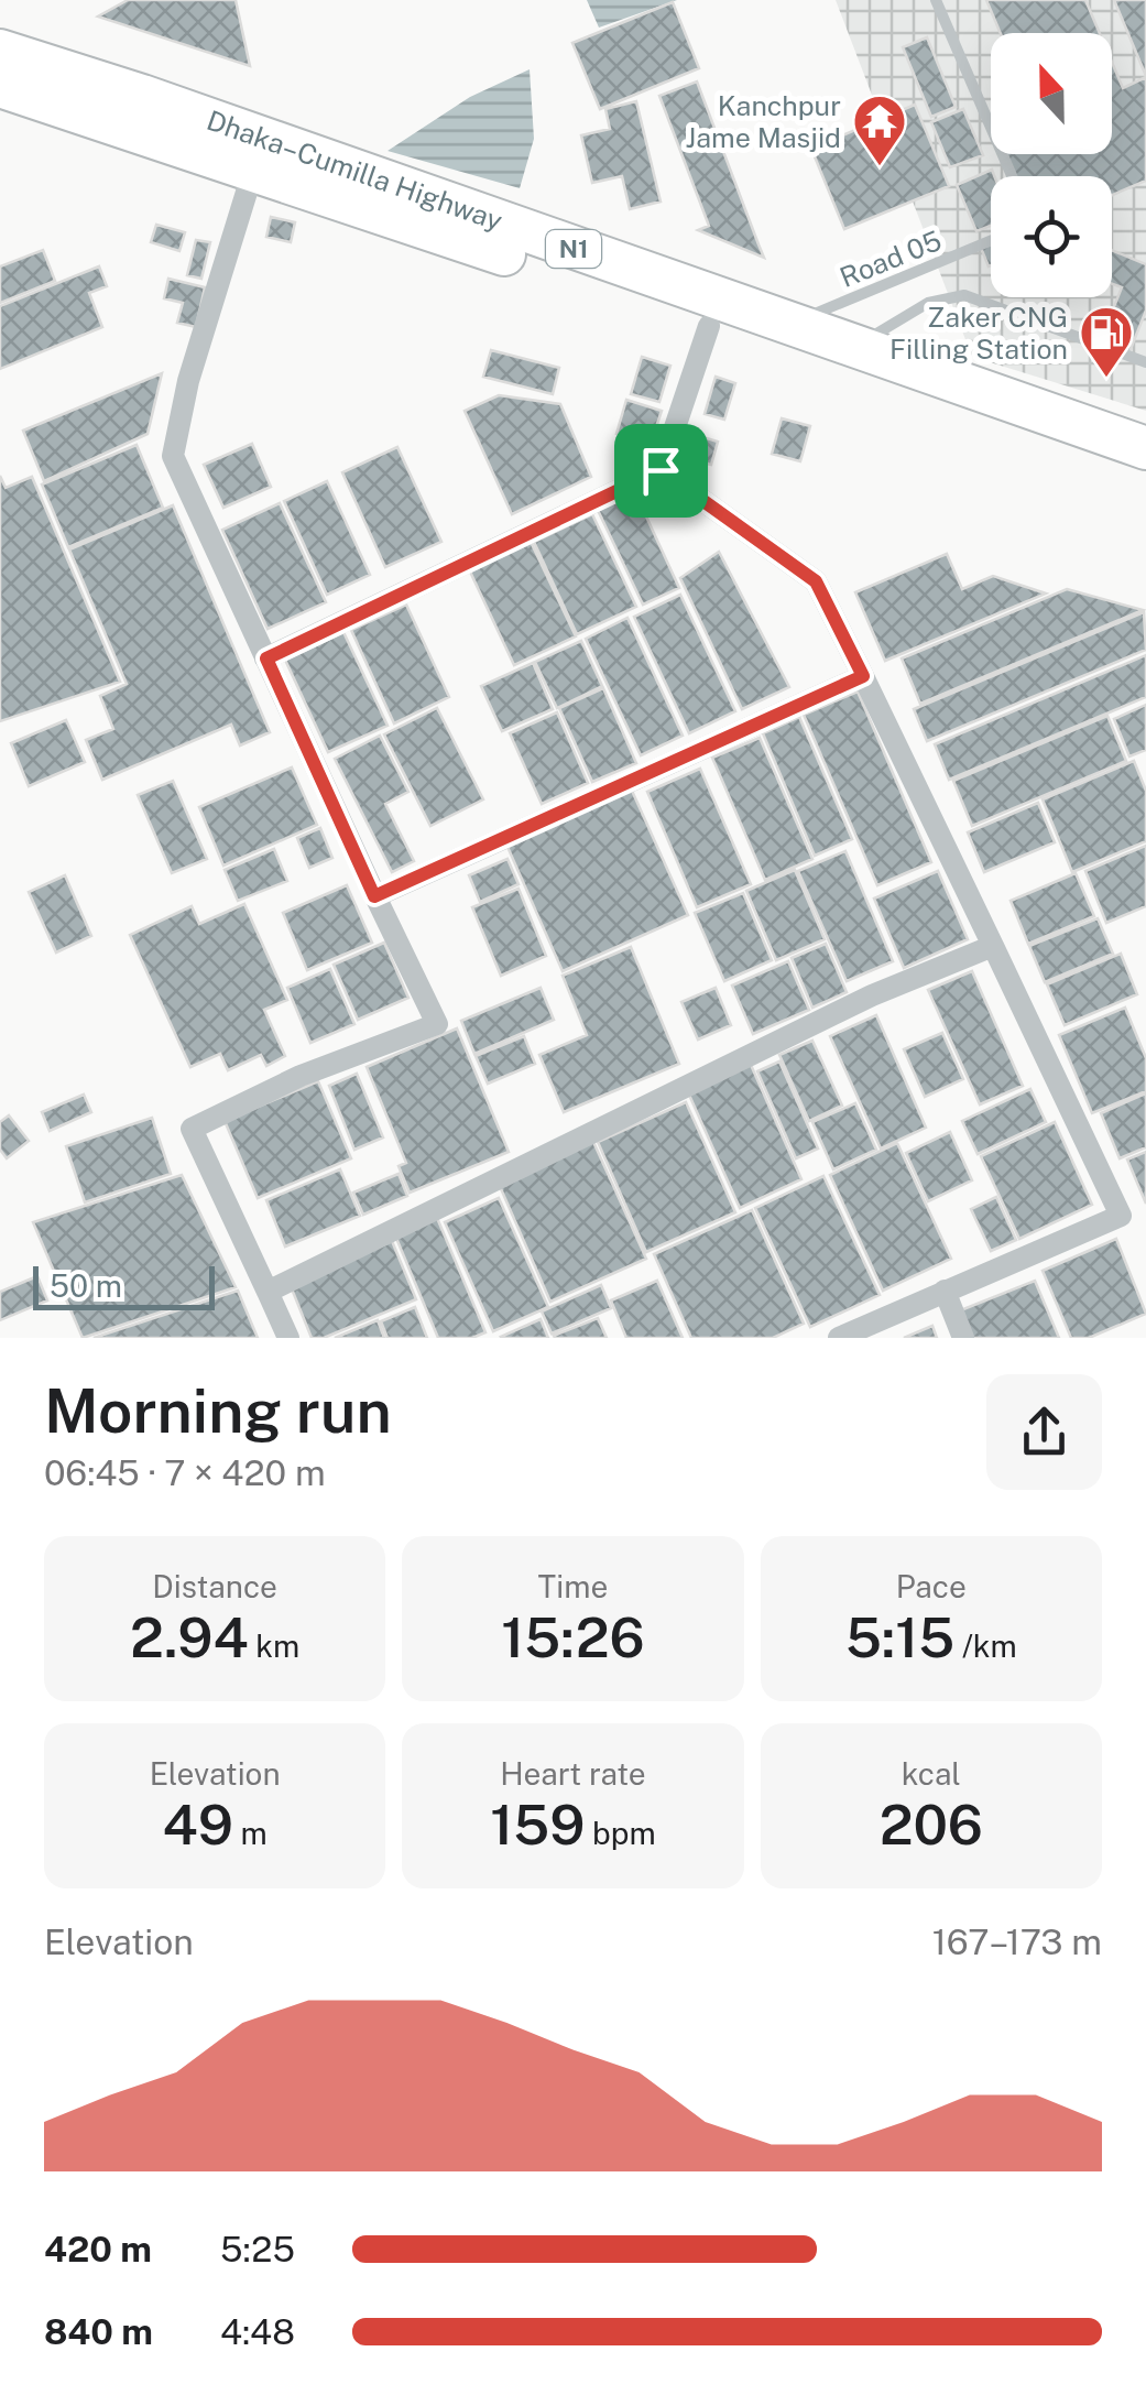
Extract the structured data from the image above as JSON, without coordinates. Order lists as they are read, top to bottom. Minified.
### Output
{"streets":{"highway":["Dhaka–Cumilla Highway","N1"],"lane":["Road 05"]},"crossings":[["Dhaka–Cumilla Highway","Road 05"]],"places":{"temple":["Kanchpur Jame Masjid"],"fuel station":["Zaker CNG Filling Station"]},"scale_bar":"50 m","north":"top","page":{"scale":"50 m","heading":["Morning run","06:45 · 7 × 420 m"],"stats":[["Distance","2.94 km"],["Time","15:26"],["Pace","5:15 /km"],["Elevation","49 m"],["Heart rate","159 bpm"],["kcal","206"]],"chart":["Elevation","167–173 m"],"list":[{"name":"420 m","note":"5:25"},{"name":"840 m","note":"4:48"}]}}
